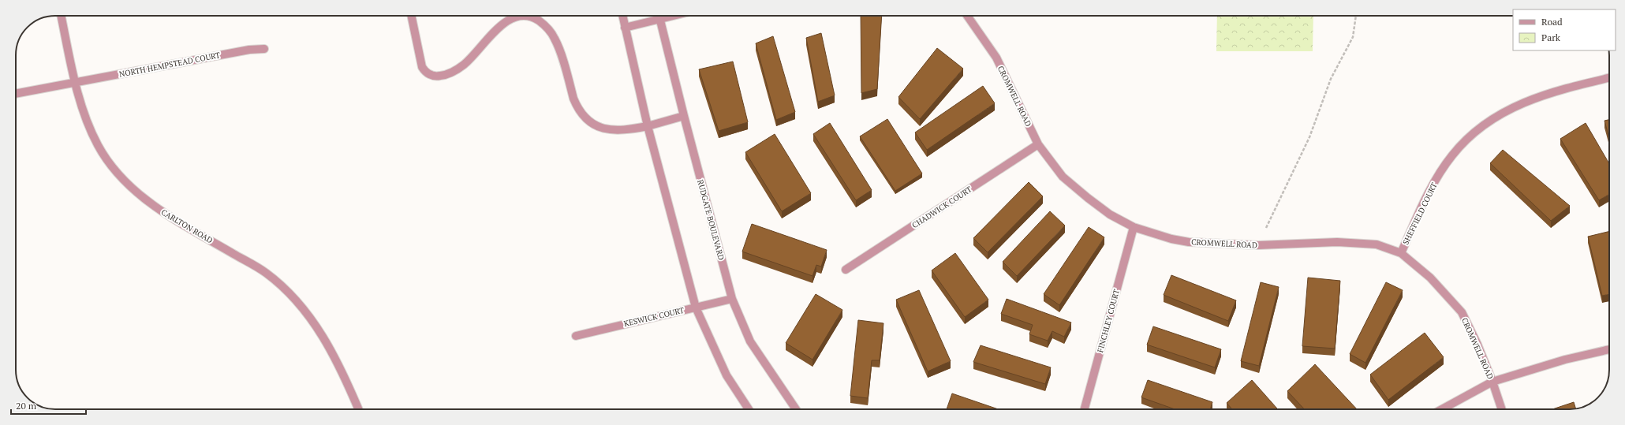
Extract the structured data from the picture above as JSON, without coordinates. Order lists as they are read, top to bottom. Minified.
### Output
{"streets":{"street":["NORTH HEMPSTEAD COURT","CROMWELL ROAD","CHADWICK COURT","SHEFFIELD COURT","RUDGATE BOULEVARD","CARLTON ROAD","KESWICK COURT","FINCHLEY COURT"]},"crossings":[["NORTH HEMPSTEAD COURT","CARLTON ROAD"],["CROMWELL ROAD","CHADWICK COURT"],["CROMWELL ROAD","SHEFFIELD COURT"],["CROMWELL ROAD","FINCHLEY COURT"],["RUDGATE BOULEVARD","KESWICK COURT"]],"legend":["Road","Park"],"scale_bar":"20 m"}
